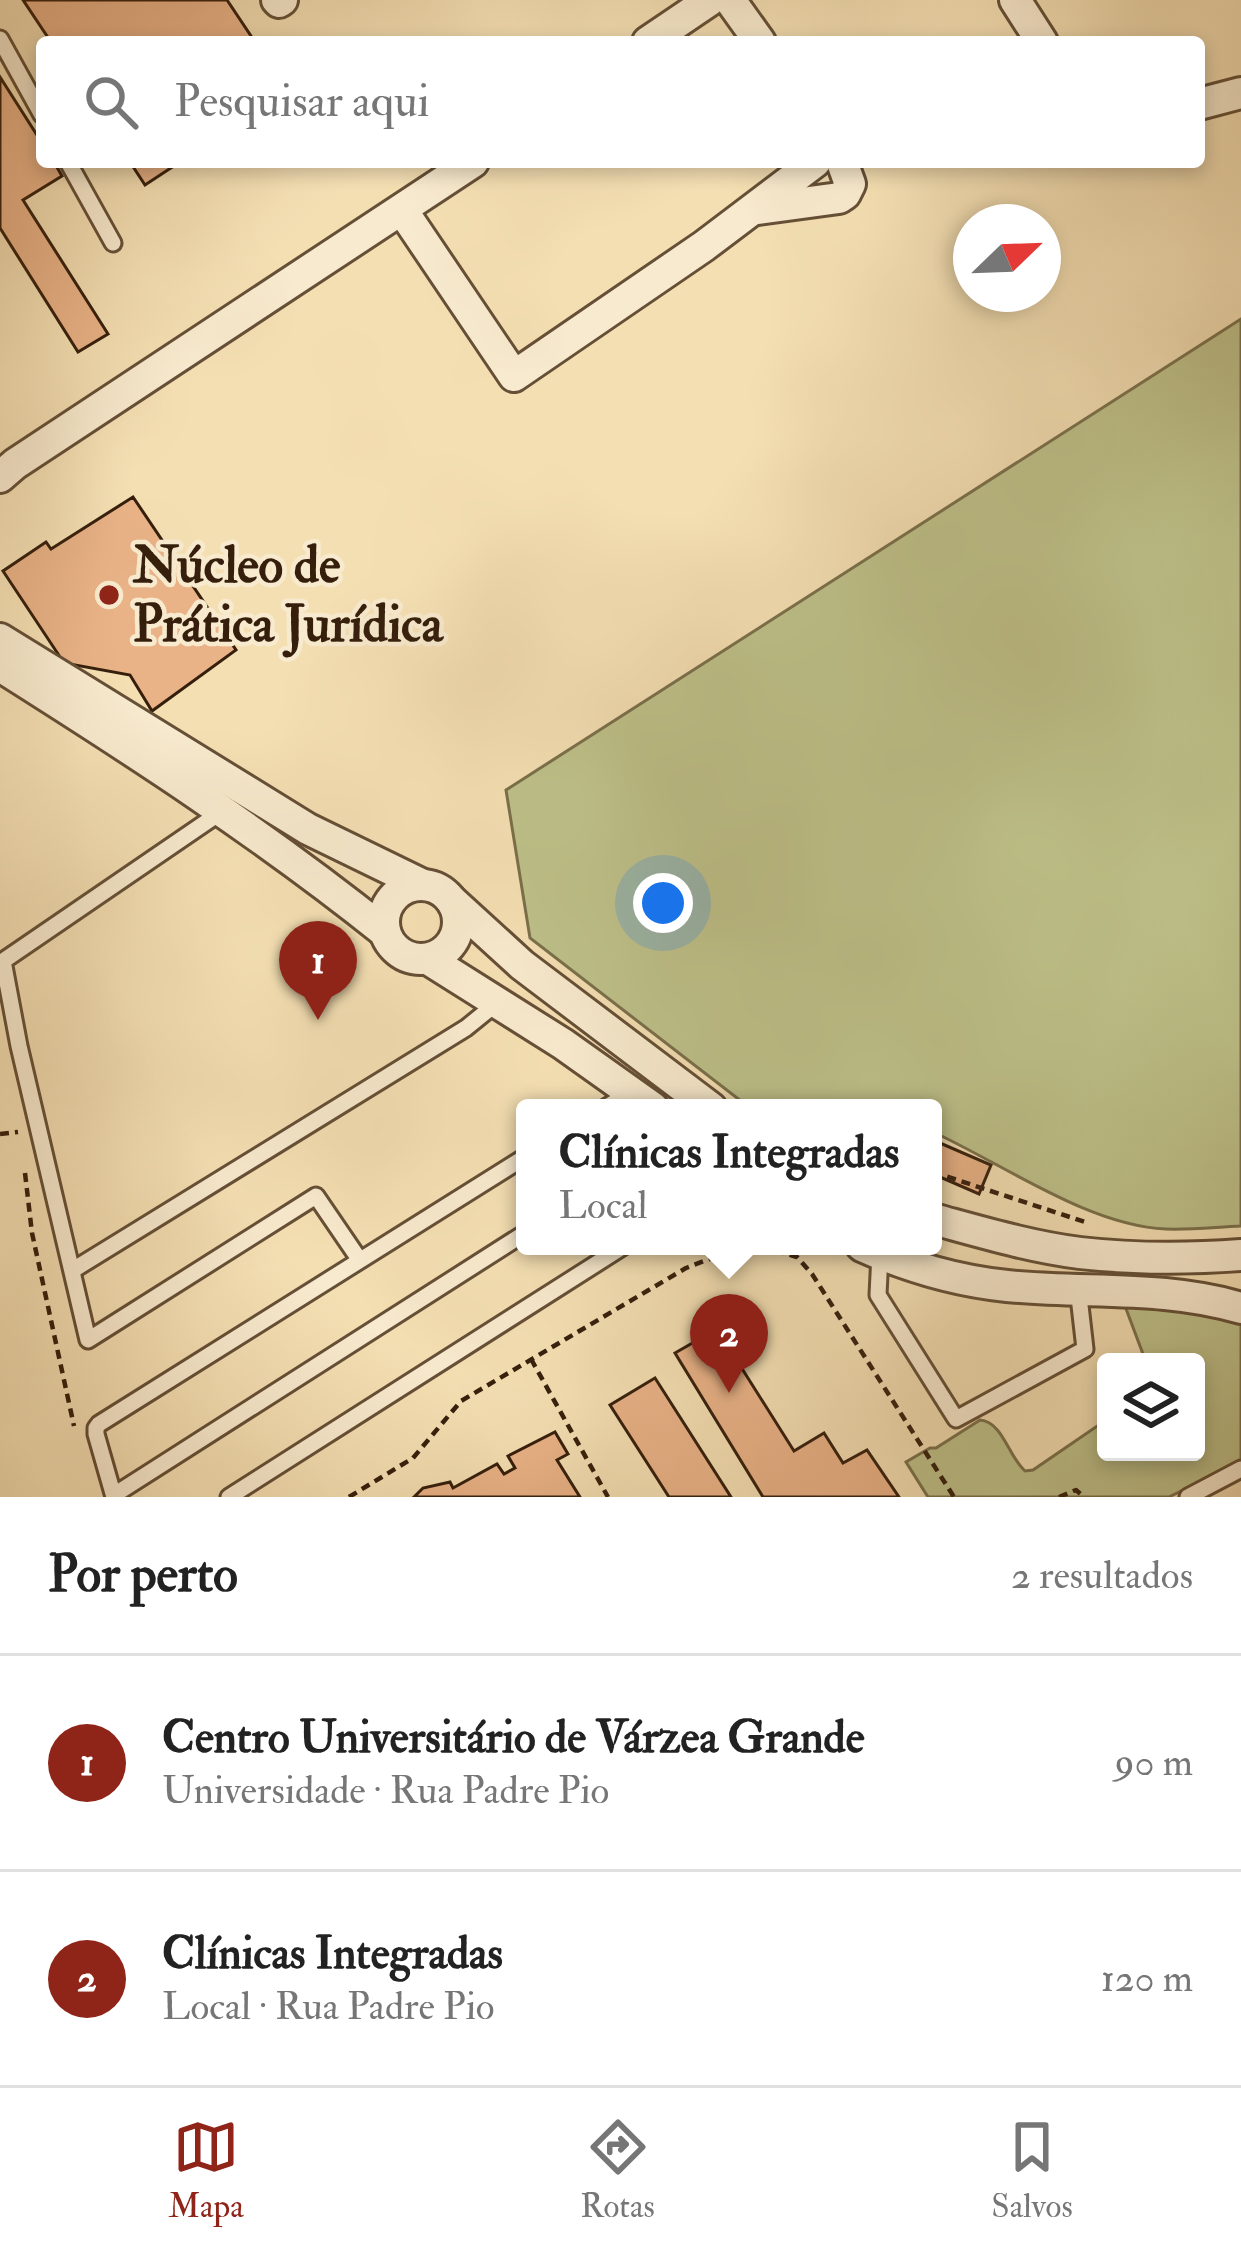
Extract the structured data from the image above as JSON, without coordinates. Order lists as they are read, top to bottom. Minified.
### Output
{"places":["Núcleo de Prática Jurídica"],"north":"top right","page":{"search":"Pesquisar aqui","pins":["1","2"],"popup":["Clínicas Integradas","Local"],"heading":["Por perto","2 resultados"],"list":[{"mark":"1","name":"Centro Universitário de Várzea Grande","note":"Universidade · Rua Padre Pio","value":"90 m"},{"mark":"2","name":"Clínicas Integradas","note":"Local · Rua Padre Pio","value":"120 m"}],"nav":["Mapa","Rotas","Salvos"]}}
